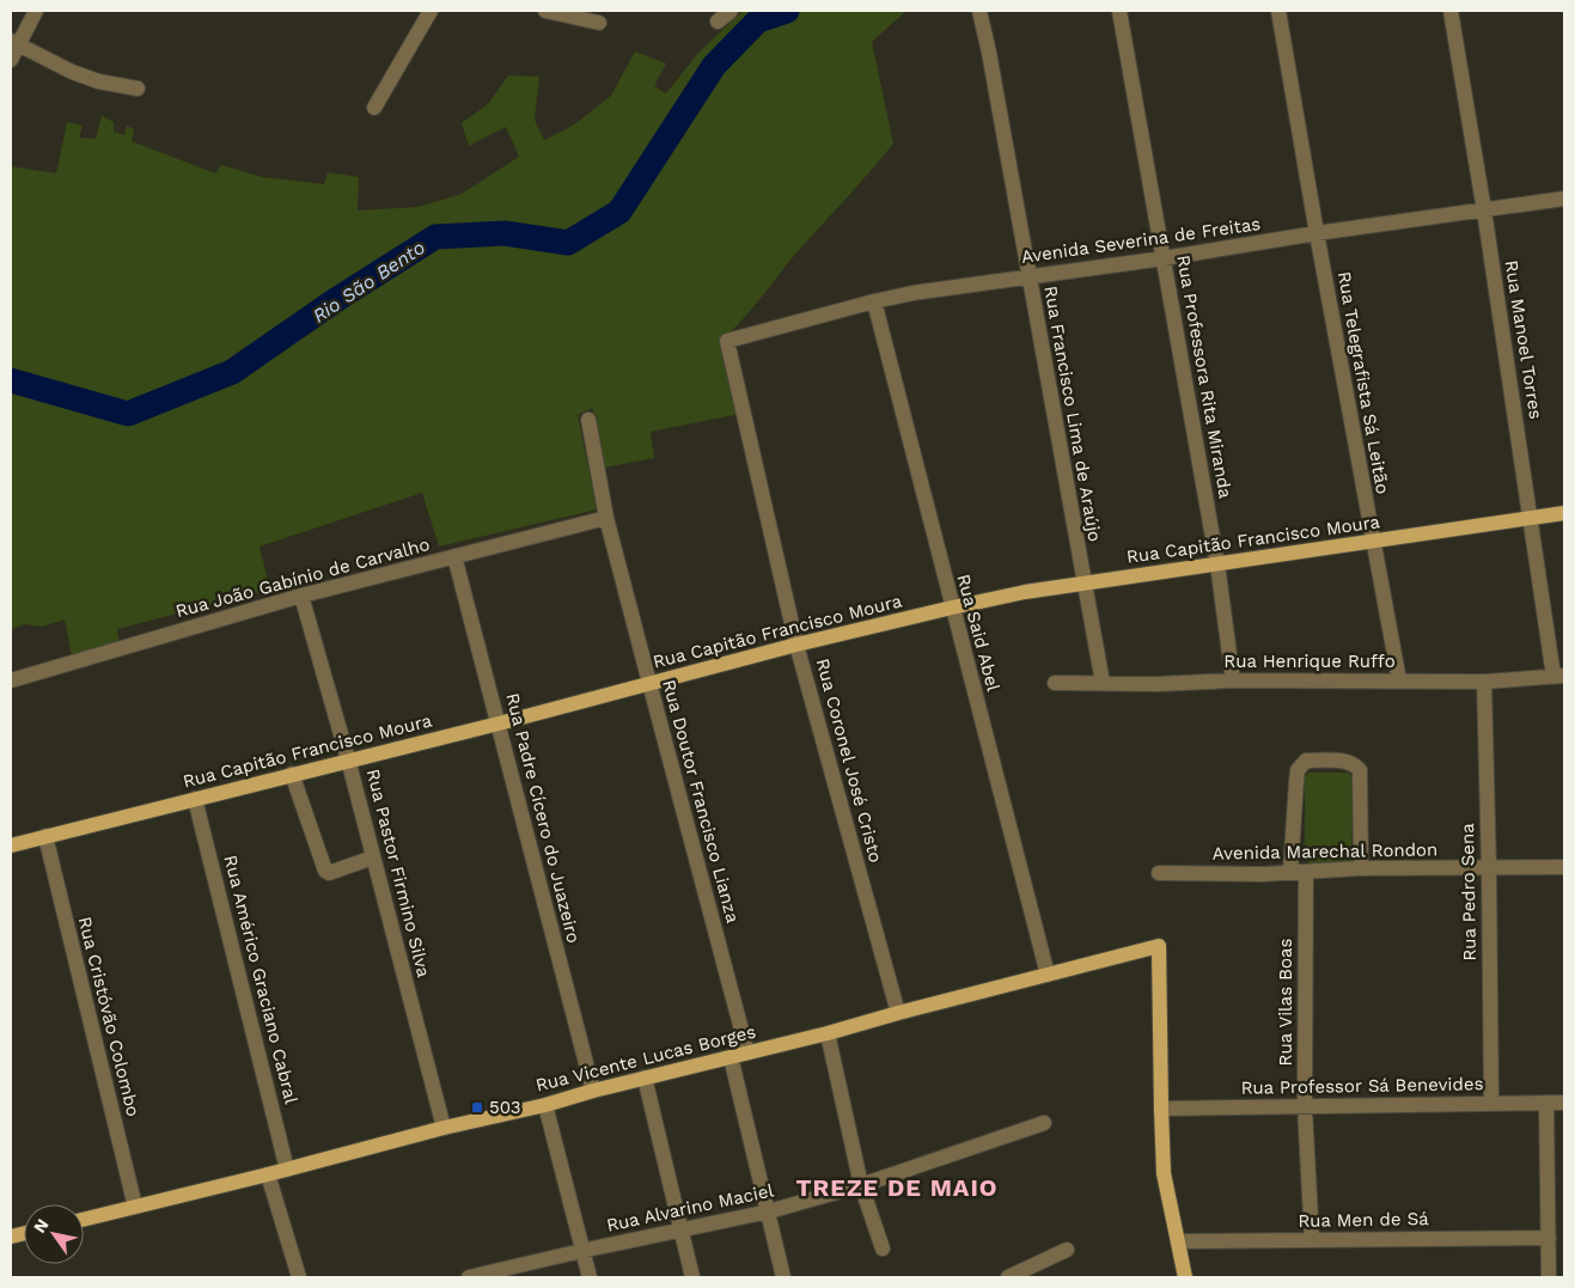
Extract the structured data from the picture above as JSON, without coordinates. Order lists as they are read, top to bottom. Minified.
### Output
{"streets":{"main road":["Rua Capitão Francisco Moura","Rua Vicente Lucas Borges"],"street":["Avenida Severina de Freitas","Rua Manoel Torres","Rua Professora Rita Miranda","Rua Telegrafista Sá Leitão","Rua Francisco Lima de Araújo","Rua João Gabínio de Carvalho","Rua Said Abel","Rua Henrique Ruffo","Rua Coronel José Cristo","Rua Doutor Francisco Lianza","Rua Padre Cícero do Juazeiro","Avenida Marechal Rondon","Rua Pastor Firmino Silva","Rua Pedro Sena","Rua Américo Graciano Cabral","Rua Vilas Boas","Rua Cristóvão Colombo","Rua Professor Sá Benevides","Rua Alvarino Maciel","Rua Men de Sá"]},"crossings":[["Avenida Severina de Freitas","Rua Manoel Torres"],["Avenida Severina de Freitas","Rua Professora Rita Miranda"],["Avenida Severina de Freitas","Rua Telegrafista Sá Leitão"],["Avenida Severina de Freitas","Rua Francisco Lima de Araújo"],["Avenida Severina de Freitas","Rua Said Abel"],["Avenida Severina de Freitas","Rua Coronel José Cristo"],["Rua Manoel Torres","Rua Capitão Francisco Moura"],["Rua Manoel Torres","Rua Henrique Ruffo"],["Rua Professora Rita Miranda","Rua Capitão Francisco Moura"],["Rua Professora Rita Miranda","Rua Henrique Ruffo"],["Rua Telegrafista Sá Leitão","Rua Capitão Francisco Moura"],["Rua Telegrafista Sá Leitão","Rua Henrique Ruffo"],["Rua Francisco Lima de Araújo","Rua Capitão Francisco Moura"],["Rua Francisco Lima de Araújo","Rua Henrique Ruffo"],["Rua Capitão Francisco Moura","Rua Said Abel"],["Rua Capitão Francisco Moura","Rua Coronel José Cristo"],["Rua Capitão Francisco Moura","Rua Doutor Francisco Lianza"],["Rua Capitão Francisco Moura","Rua Padre Cícero do Juazeiro"],["Rua Capitão Francisco Moura","Rua Pastor Firmino Silva"],["Rua Capitão Francisco Moura","Rua Américo Graciano Cabral"],["Rua Capitão Francisco Moura","Rua Cristóvão Colombo"],["Rua João Gabínio de Carvalho","Rua Doutor Francisco Lianza"],["Rua João Gabínio de Carvalho","Rua Padre Cícero do Juazeiro"],["Rua João Gabínio de Carvalho","Rua Pastor Firmino Silva"],["Rua Said Abel","Rua Vicente Lucas Borges"],["Rua Henrique Ruffo","Rua Pedro Sena"],["Rua Coronel José Cristo","Rua Vicente Lucas Borges"],["Rua Doutor Francisco Lianza","Rua Vicente Lucas Borges"],["Rua Padre Cícero do Juazeiro","Rua Vicente Lucas Borges"],["Avenida Marechal Rondon","Rua Pedro Sena"],["Avenida Marechal Rondon","Rua Vilas Boas"],["Rua Pastor Firmino Silva","Rua Vicente Lucas Borges"],["Rua Pedro Sena","Rua Professor Sá Benevides"],["Rua Américo Graciano Cabral","Rua Vicente Lucas Borges"],["Rua Vilas Boas","Rua Professor Sá Benevides"],["Rua Vilas Boas","Rua Men de Sá"],["Rua Cristóvão Colombo","Rua Vicente Lucas Borges"],["Rua Vicente Lucas Borges","Rua Professor Sá Benevides"]],"districts":["TREZE DE MAIO"],"water":["Rio São Bento"],"places":{"transit":["503"]},"north":"top left"}
